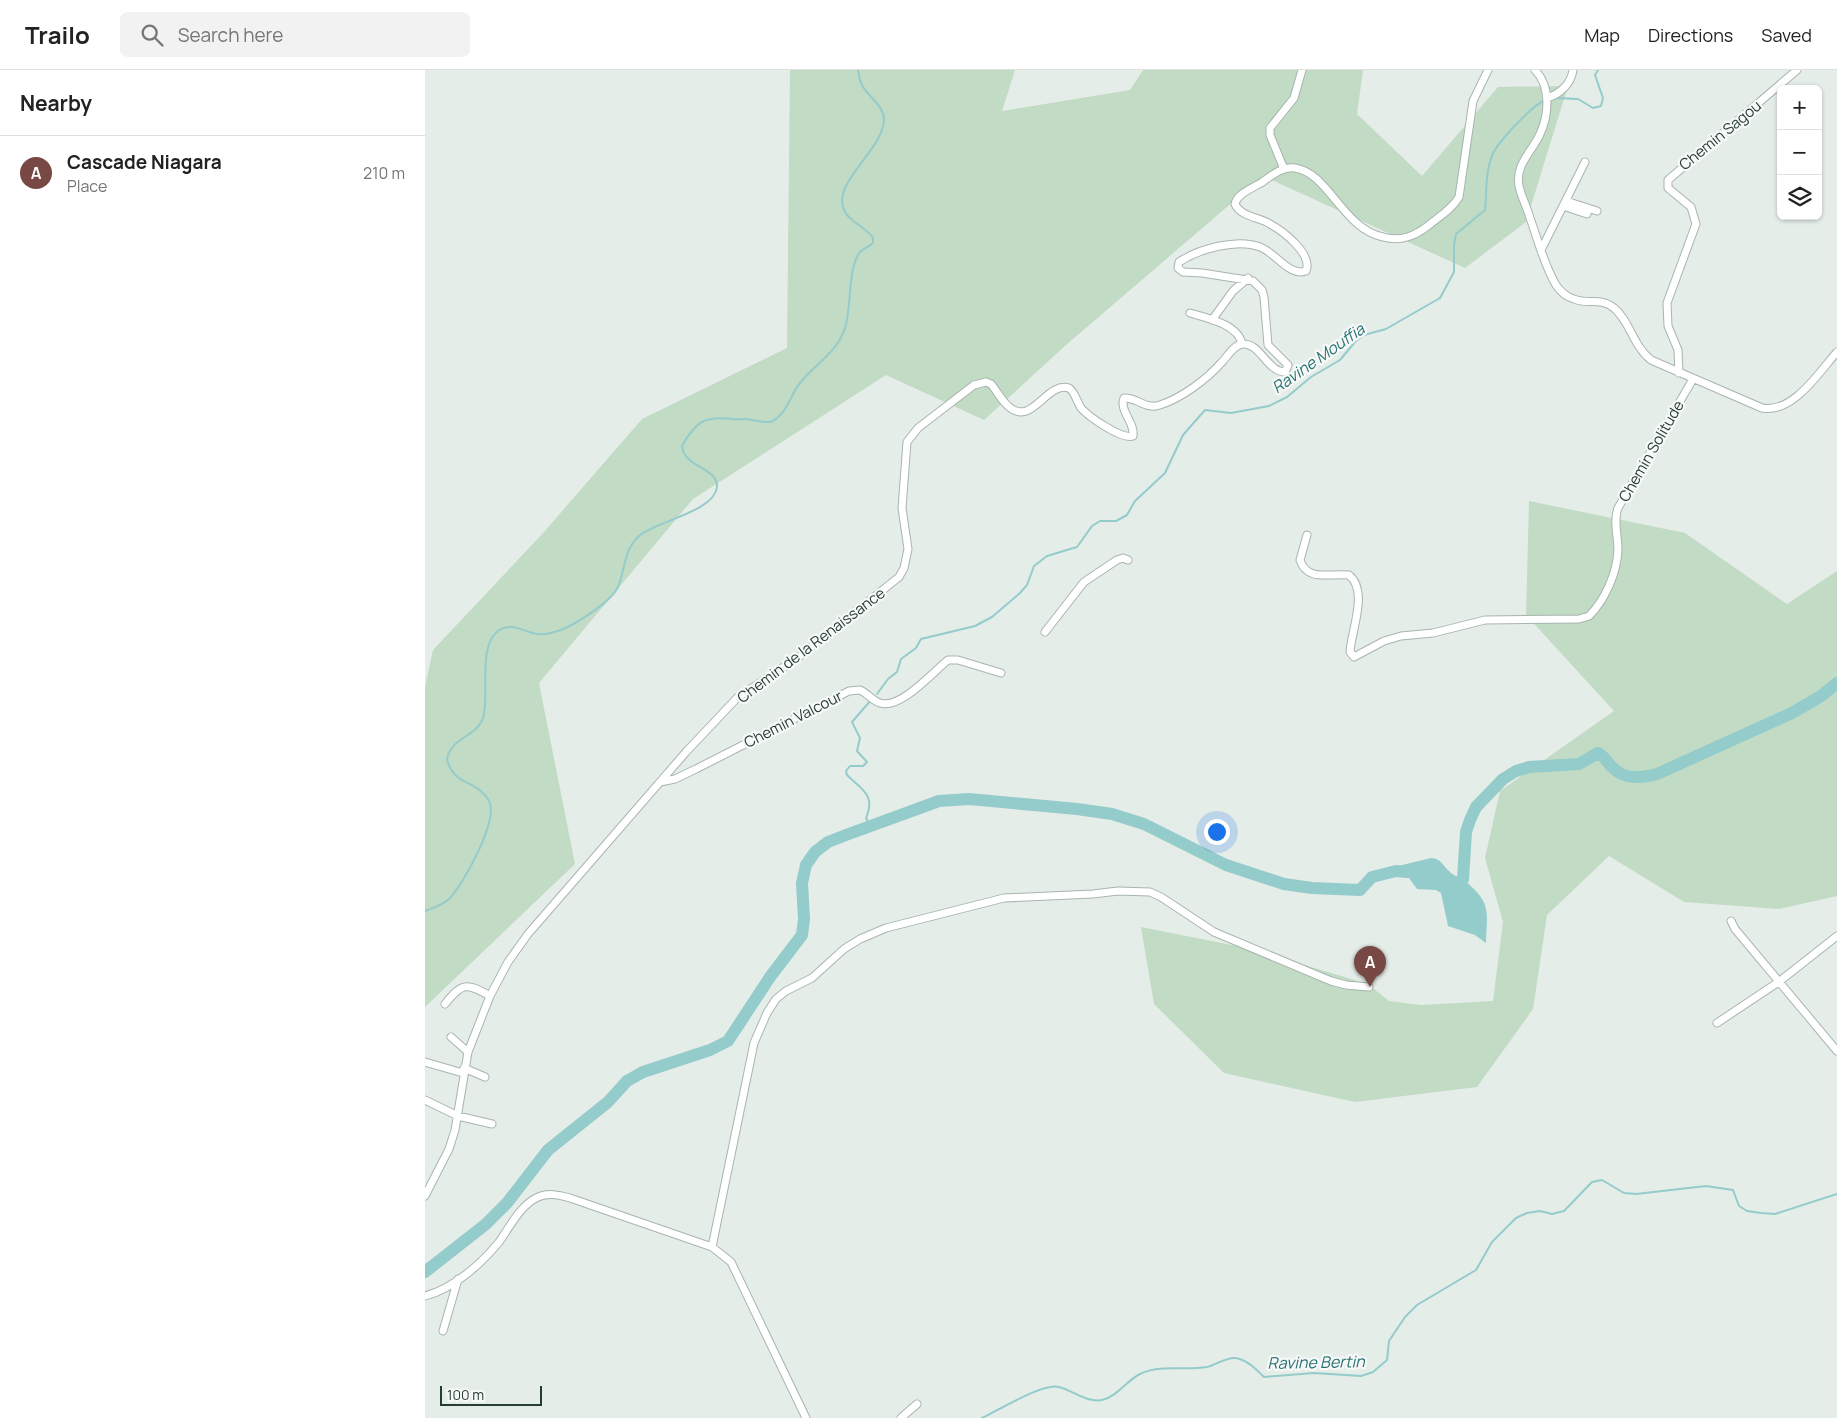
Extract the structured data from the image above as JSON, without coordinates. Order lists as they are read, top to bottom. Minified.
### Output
{"streets":{"street":["Chemin Sagou","Chemin Solitude","Chemin de la Renaissance","Chemin Valcour"]},"crossings":[["Chemin de la Renaissance","Chemin Valcour"]],"water":["Ravine Mouffia","Ravine Bertin"],"scale_bar":"100 m","page":{"header":"Trailo","search":"Search here","nav":["Map","Directions","Saved"],"heading":"Nearby","map_buttons":["+","−"],"list":[{"mark":"A","name":"Cascade Niagara","note":"Place","value":"210 m"}],"pins":"A","scale":"100 m"}}
